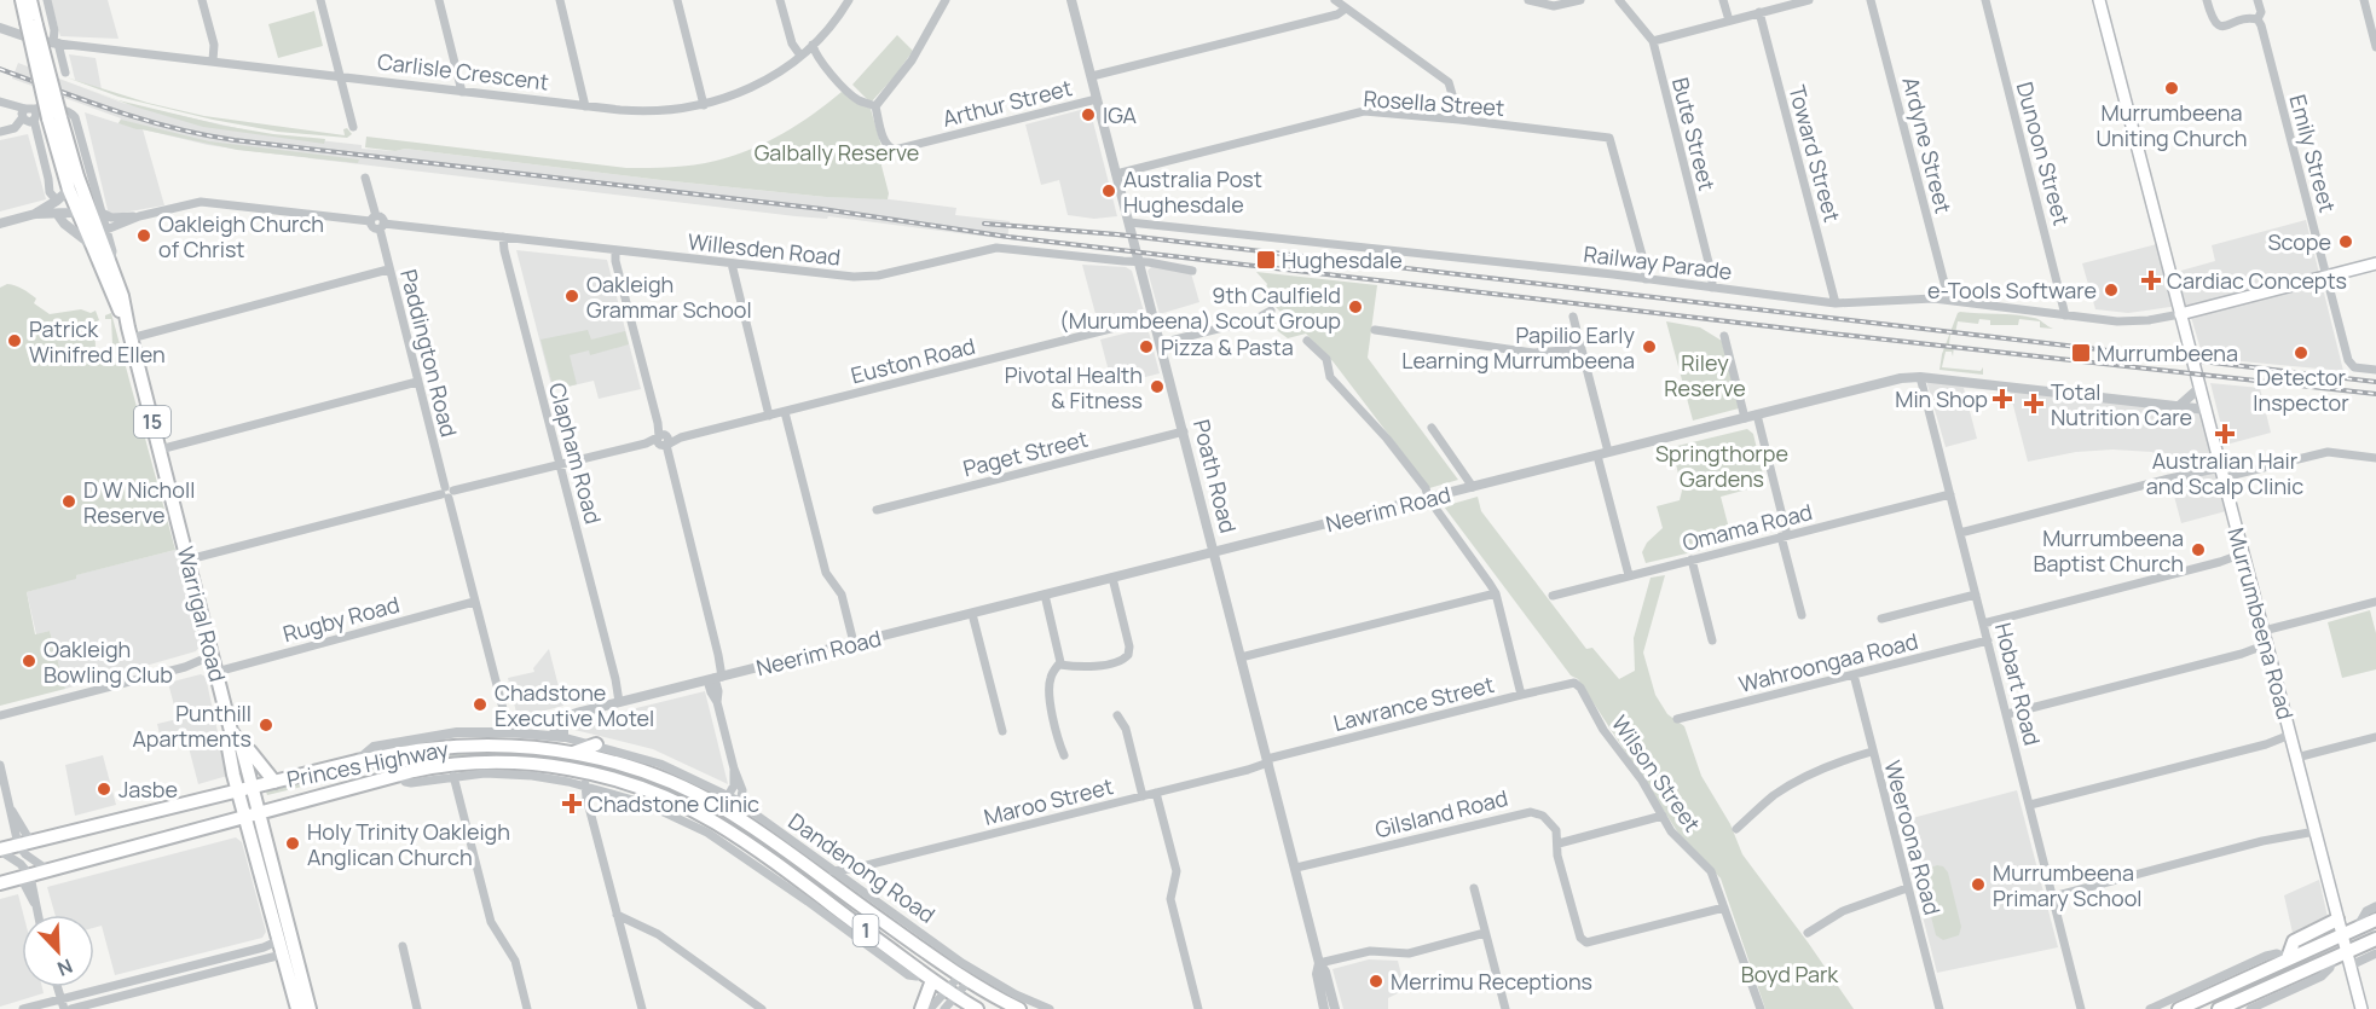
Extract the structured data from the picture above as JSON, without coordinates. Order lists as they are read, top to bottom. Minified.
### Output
{"streets":{"highway":["15","Warrigal Road","Princes Highway","1"],"main road":["Murrumbeena Road"],"street":["Carlisle Crescent","Arthur Street","Rosella Street","Bute Street","Ardyne Street","Toward Street","Dunoon Street","Emily Street","Willesden Road","Railway Parade","Paddington Road","Euston Road","Clapham Road","Paget Street","Poath Road","Neerim Road","Omama Road","Rugby Road","Wahroongaa Road","Hobart Road","Lawrance Street","Wilson Street","Maroo Street","Gilsland Road","Weeroona Road","Dandenong Road"]},"crossings":[["Arthur Street","Poath Road"],["Rosella Street","Railway Parade"],["Rosella Street","Poath Road"],["Bute Street","Railway Parade"],["Ardyne Street","Railway Parade"],["Toward Street","Railway Parade"],["Dunoon Street","Railway Parade"],["Willesden Road","Paddington Road"],["Willesden Road","Clapham Road"],["Willesden Road","Poath Road"],["Railway Parade","Poath Road"],["Railway Parade","Murrumbeena Road"],["Paddington Road","Euston Road"],["Paddington Road","Rugby Road"],["Paddington Road","Dandenong Road"],["Euston Road","Clapham Road"],["Euston Road","Poath Road"],["Euston Road","Warrigal Road"],["Clapham Road","Neerim Road"],["Paget Street","Poath Road"],["Poath Road","Neerim Road"],["Poath Road","Lawrance Street"],["Poath Road","Maroo Street"],["Poath Road","Gilsland Road"],["Neerim Road","Murrumbeena Road"],["Neerim Road","Hobart Road"],["Neerim Road","Dandenong Road"],["Omama Road","Hobart Road"],["Warrigal Road","Rugby Road"],["Warrigal Road","Princes Highway"],["Wahroongaa Road","Hobart Road"],["Wahroongaa Road","Weeroona Road"],["Lawrance Street","Wilson Street"],["Lawrance Street","Maroo Street"],["Princes Highway","Dandenong Road"],["Maroo Street","Dandenong Road"]],"parks":["Galbally Reserve","Riley Reserve","Springthorpe Gardens","Boyd Park"],"places":{"other":["Murrumbeena Uniting Church","IGA","Australia Post Hughesdale","Oakleigh Church of Christ","Scope","e-Tools Software","Oakleigh Grammar School","9th Caulfield (Murumbeena) Scout Group","Patrick Winifred Ellen","Pizza & Pasta","Papilio Early Learning Murrumbeena","Detector Inspector","Pivotal Health & Fitness","D W Nicholl Reserve","Murrumbeena Baptist Church","Oakleigh Bowling Club","Chadstone Executive Motel","Punthill Apartments","Jasbe","Holy Trinity Oakleigh Anglican Church","Murrumbeena Primary School","Merrimu Receptions"],"transit":["Hughesdale","Murrumbeena"],"health":["Cardiac Concepts","Min Shop","Total Nutrition Care","Australian Hair and Scalp Clinic","Chadstone Clinic"]},"north":"bottom right"}
